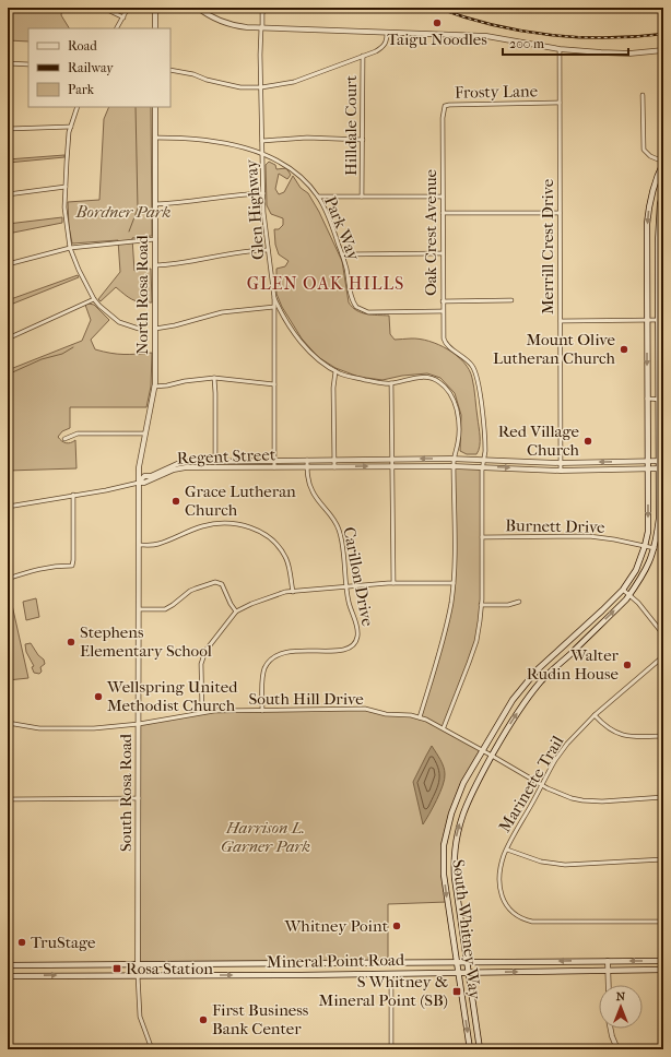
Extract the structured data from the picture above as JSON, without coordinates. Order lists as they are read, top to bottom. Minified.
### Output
{"streets":{"main road":["South Whitney Way","Mineral Point Road"],"street":["Frosty Lane","Hilldale Court","Glen Highway","Park Way","Oak Crest Avenue","Merrill Crest Drive","North Rosa Road","Regent Street","Burnett Drive","Carillon Drive","South Hill Drive","Marinette Trail","South Rosa Road"]},"crossings":[["Frosty Lane","Oak Crest Avenue"],["Frosty Lane","Merrill Crest Drive"],["Glen Highway","Park Way"],["Glen Highway","Regent Street"],["Park Way","Oak Crest Avenue"],["Park Way","North Rosa Road"],["Oak Crest Avenue","Regent Street"],["Merrill Crest Drive","Regent Street"],["North Rosa Road","Regent Street"],["North Rosa Road","South Rosa Road"],["Regent Street","Carillon Drive"],["Regent Street","South Rosa Road"],["Regent Street","South Whitney Way"],["Burnett Drive","South Whitney Way"],["Carillon Drive","South Hill Drive"],["South Hill Drive","Marinette Trail"],["South Hill Drive","South Rosa Road"],["South Hill Drive","South Whitney Way"],["South Rosa Road","Mineral Point Road"],["South Whitney Way","Mineral Point Road"]],"districts":["GLEN OAK HILLS"],"parks":["Bordner Park","Harrison L. Garner Park"],"places":{"other":["Taigu Noodles","Mount Olive Lutheran Church","Red Village Church","Grace Lutheran Church","Stephens Elementary School","Walter Rudin House","Wellspring United Methodist Church","Whitney Point","TruStage","First Business Bank Center"],"transit":["Rosa Station","S Whitney & Mineral Point (SB)"]},"legend":["Road","Railway","Park"],"scale_bar":"200 m","north":"top"}
